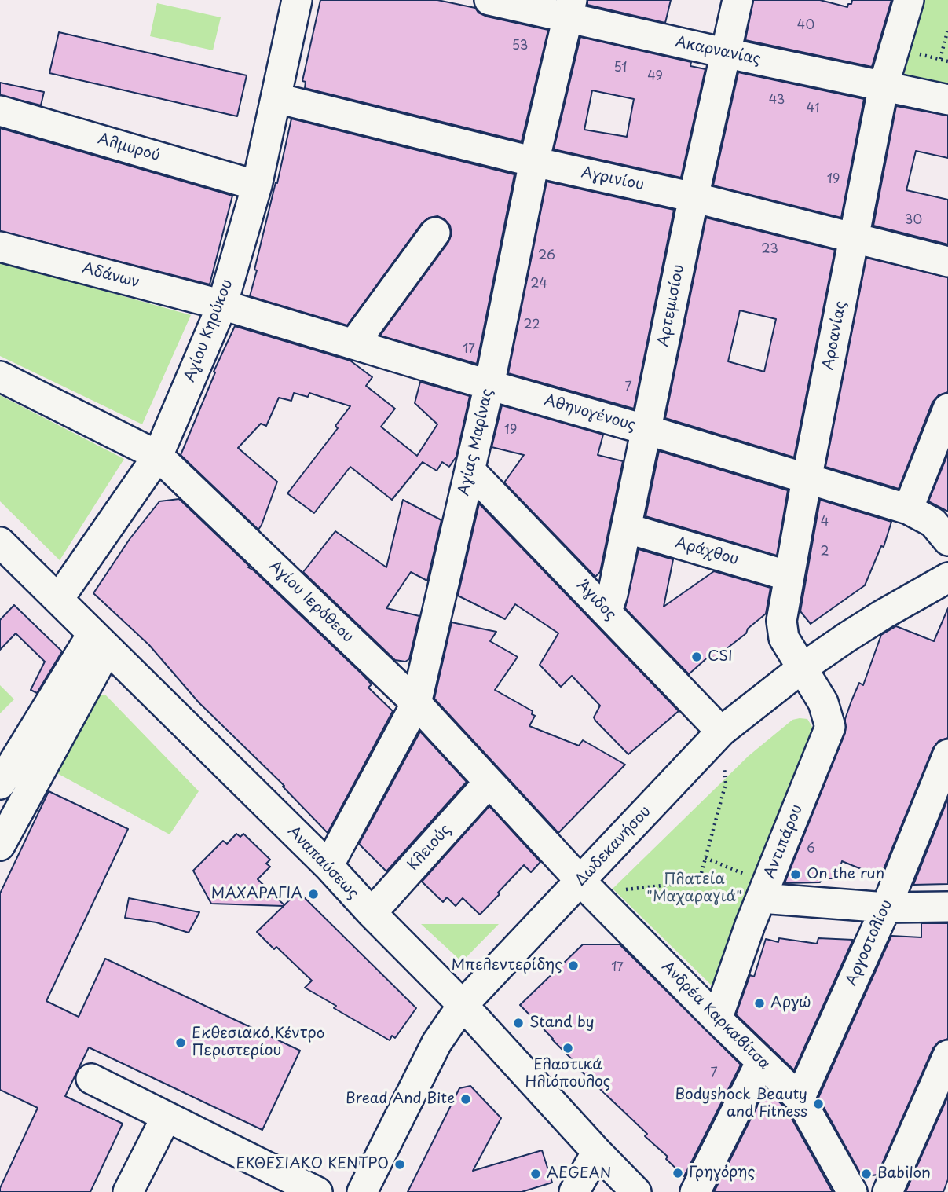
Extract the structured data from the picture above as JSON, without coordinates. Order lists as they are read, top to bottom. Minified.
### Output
{"streets":{"street":["Ακαρνανίας","Αλμυρού","Αγρινίου","Αδάνων","Αρτεμισίου","Αγίου Κηρύκου","Αροανίας","Αθηνογένους","Αγίας Μαρίνας","Αράχθου","Άγιδος","Αγίου Ιερόθεου","Αντιπάρου","Δωδεκανήσου","Κλειούς","Αναπαύσεως","Αργοστολίου","Ανδρέα Καρκαβίτσα"]},"crossings":[["Ακαρνανίας","Αρτεμισίου"],["Ακαρνανίας","Αροανίας"],["Ακαρνανίας","Αγίας Μαρίνας"],["Αλμυρού","Αγίου Κηρύκου"],["Αγρινίου","Αρτεμισίου"],["Αγρινίου","Αγίου Κηρύκου"],["Αγρινίου","Αροανίας"],["Αγρινίου","Αγίας Μαρίνας"],["Αδάνων","Αγίου Κηρύκου"],["Αδάνων","Αθηνογένους"],["Αρτεμισίου","Αθηνογένους"],["Αρτεμισίου","Αράχθου"],["Αρτεμισίου","Άγιδος"],["Αγίου Κηρύκου","Αθηνογένους"],["Αγίου Κηρύκου","Αγίου Ιερόθεου"],["Αγίου Κηρύκου","Αναπαύσεως"],["Αροανίας","Αθηνογένους"],["Αροανίας","Αράχθου"],["Αροανίας","Αντιπάρου"],["Αροανίας","Δωδεκανήσου"],["Αθηνογένους","Αγίας Μαρίνας"],["Αγίας Μαρίνας","Άγιδος"],["Αγίας Μαρίνας","Αγίου Ιερόθεου"],["Αγίας Μαρίνας","Αναπαύσεως"],["Άγιδος","Δωδεκανήσου"],["Αγίου Ιερόθεου","Δωδεκανήσου"],["Αγίου Ιερόθεου","Κλειούς"],["Αγίου Ιερόθεου","Ανδρέα Καρκαβίτσα"],["Αντιπάρου","Δωδεκανήσου"],["Αντιπάρου","Ανδρέα Καρκαβίτσα"],["Δωδεκανήσου","Αναπαύσεως"],["Δωδεκανήσου","Ανδρέα Καρκαβίτσα"],["Κλειούς","Αναπαύσεως"],["Αργοστολίου","Ανδρέα Καρκαβίτσα"]],"parks":["Πλατεία \"Μαχαραγιά\""],"places":["CSI","On the run","ΜΑΧΑΡΑΓΙΑ","Μπελεντερίδης","Αργώ","Stand by","Εκθεσιακό Κέντρο Περιστερίου","Ελαστικά Ηλιόπουλος","Bread And Bite","Bodyshock Beauty and Fitness","ΕΚΘΕΣΙΑΚΟ ΚΕΝΤΡΟ","Γρηγόρης","AEGEAN","Babilon"],"house_numbers":["40","53","51","49","43","41","19","30","23","26","24","22","17","7","19","4","2","6","17","7"]}
